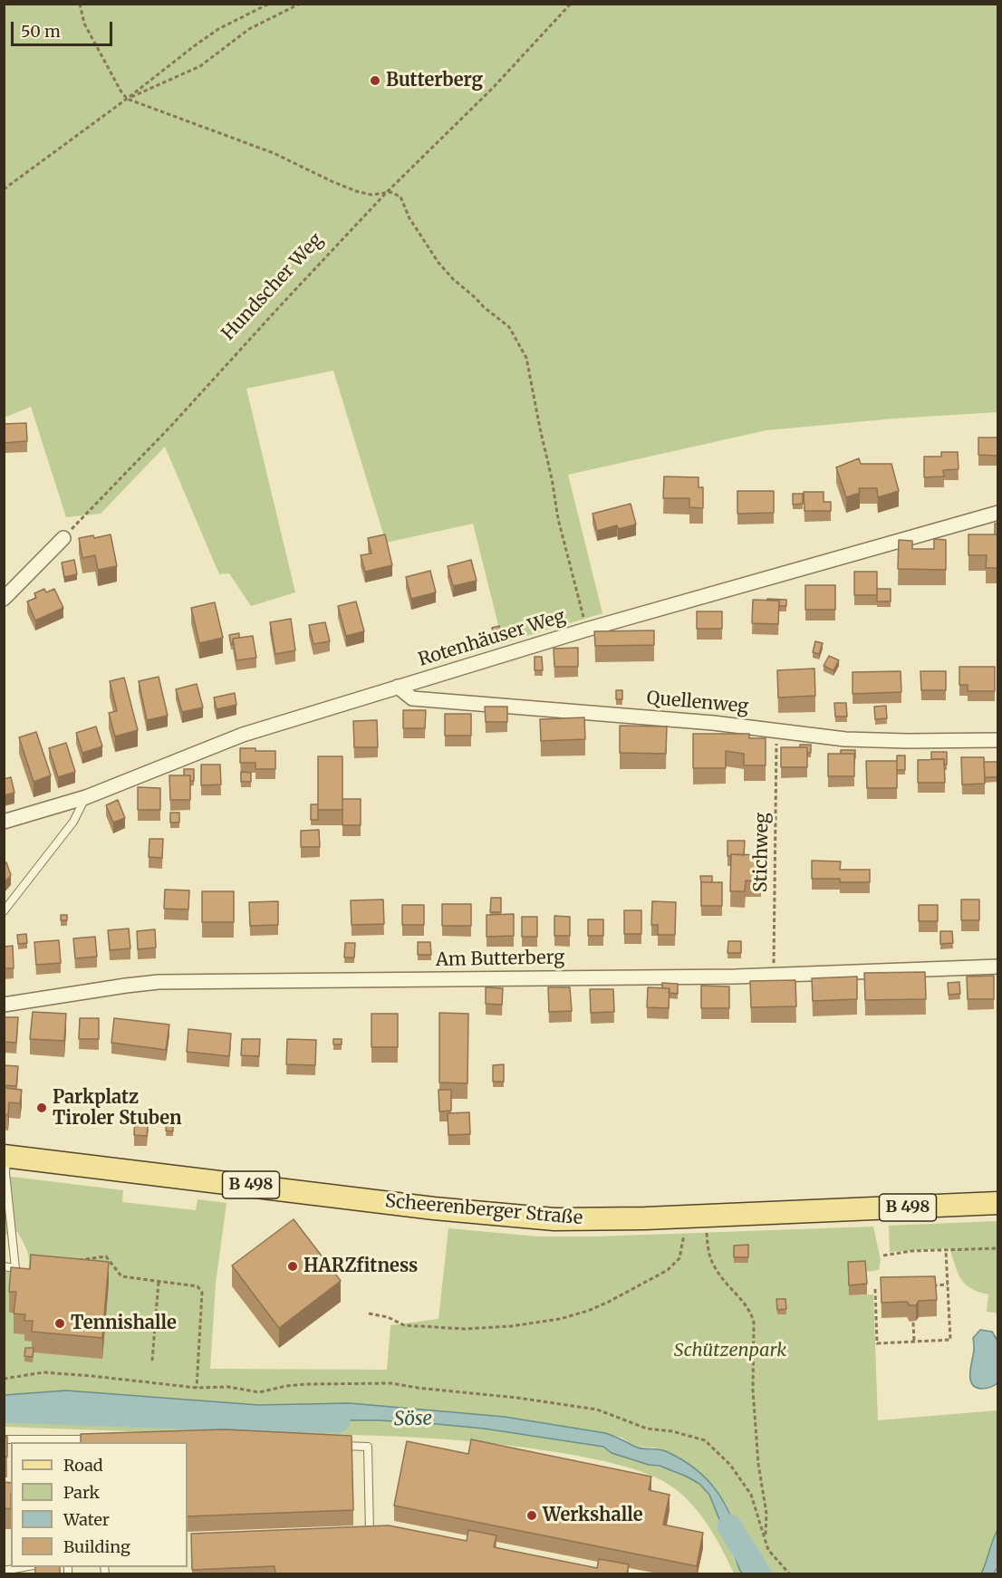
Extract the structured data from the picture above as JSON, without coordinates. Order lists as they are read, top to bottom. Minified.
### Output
{"streets":{"main road":["B 498","Scheerenberger Straße"],"street":["Rotenhäuser Weg","Quellenweg","Am Butterberg"],"path":["Hundscher Weg","Stichweg"]},"crossings":[["Rotenhäuser Weg","Quellenweg"],["Quellenweg","Stichweg"],["Stichweg","Am Butterberg"]],"water":["Söse"],"parks":["Schützenpark"],"places":["Butterberg","Parkplatz Tiroler Stuben","HARZfitness","Tennishalle","Werkshalle"],"legend":["Road","Park","Water","Building"],"scale_bar":"50 m"}
